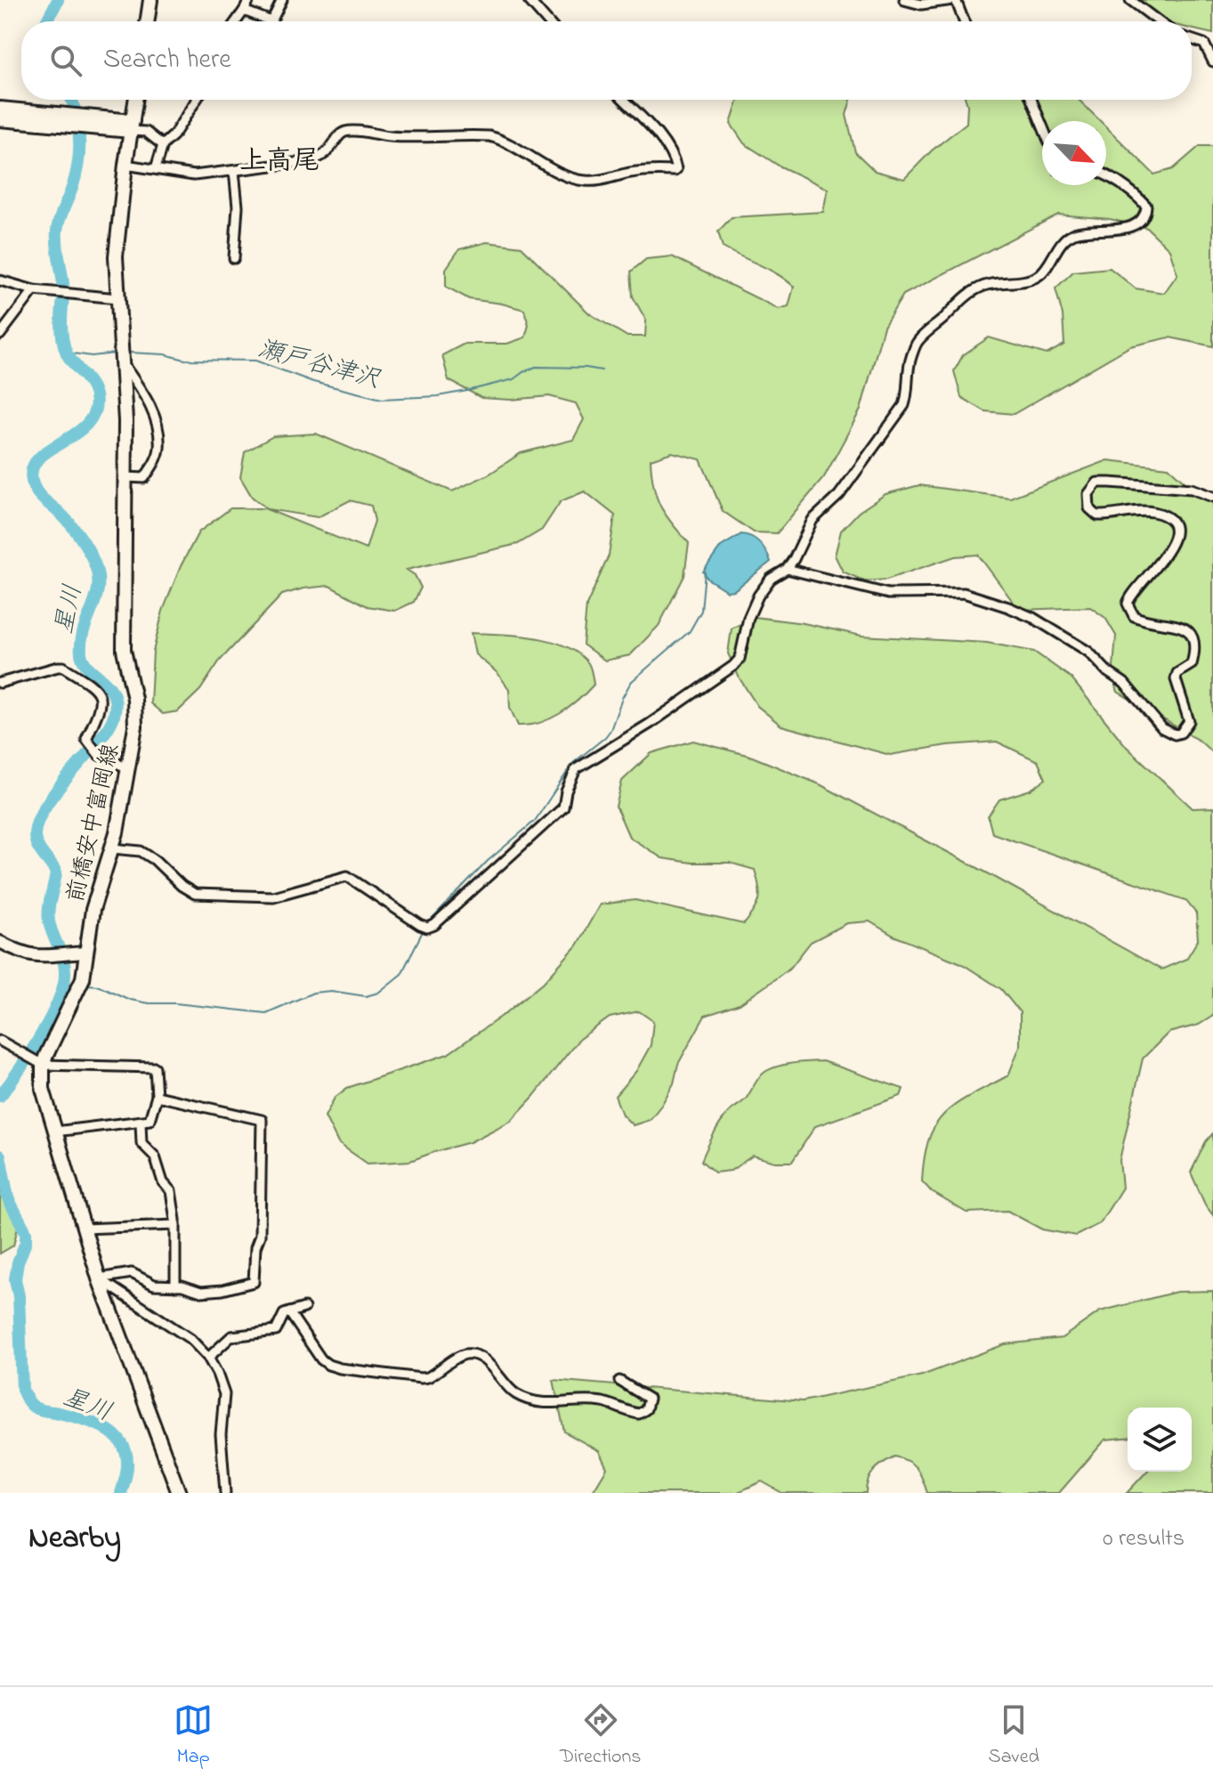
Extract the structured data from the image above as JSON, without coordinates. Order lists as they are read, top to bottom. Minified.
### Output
{"streets":{"main road":["前橋安中富岡線"]},"districts":["上高尾"],"water":["瀬戸谷津沢","星川"],"north":"bottom right","page":{"search":"Search here","heading":["Nearby","0 results"],"nav":["Map","Directions","Saved"]}}
